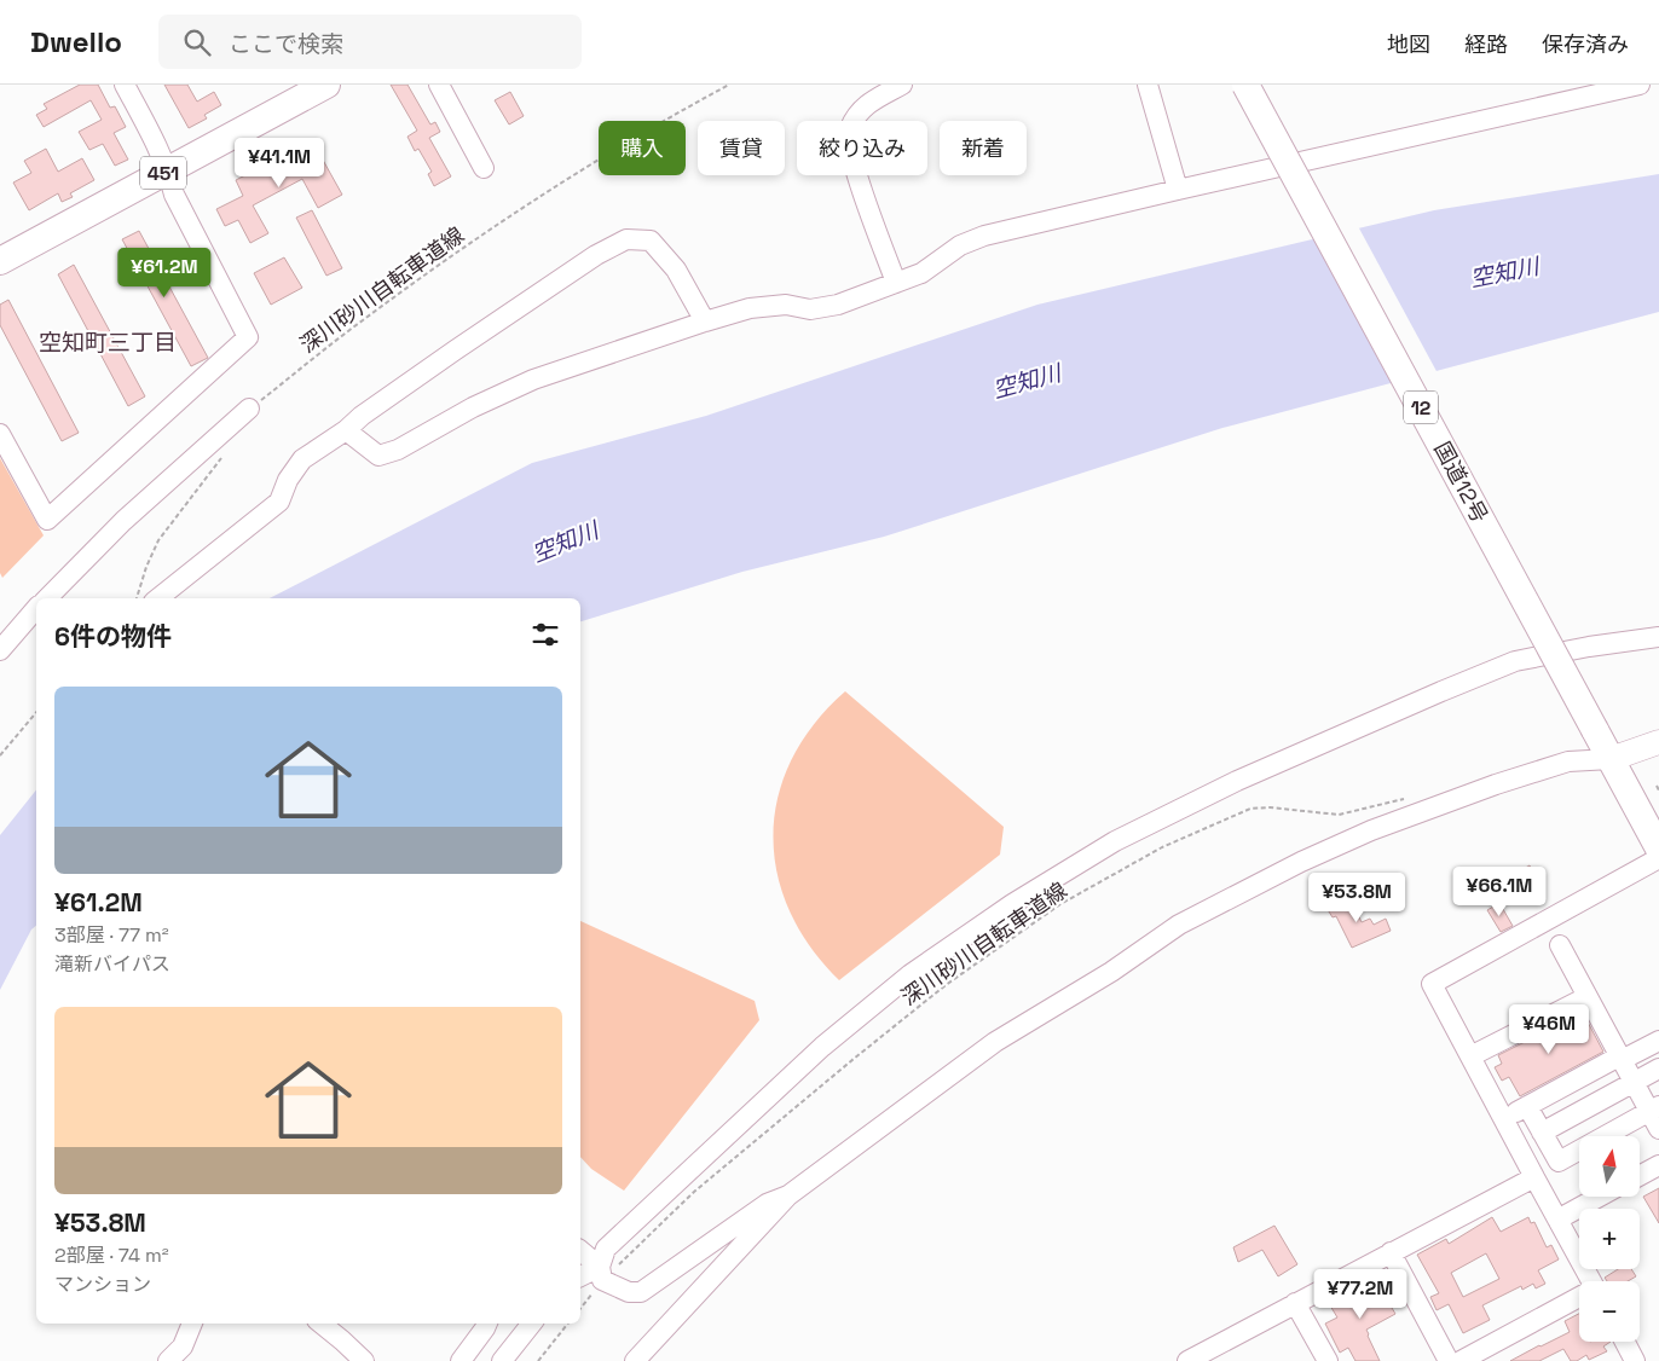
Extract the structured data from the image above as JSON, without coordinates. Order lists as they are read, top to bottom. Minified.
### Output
{"streets":{"highway":["451","12","国道12号"],"path":["深川砂川自転車道線"]},"districts":["空知町三丁目"],"water":["空知川"],"north":"top","page":{"header":"Dwello","search":"ここで検索","nav":["地図","経路","保存済み"],"chip":["購入","賃貸","絞り込み","新着"],"price":["¥41.1M","¥61.2M","¥66.1M","¥53.8M","¥46M","¥77.2M"],"heading":"6件の物件","list":[{"name":"¥61.2M","note":"3部屋 · 77 m² · 滝新バイパス"},{"name":"¥53.8M","note":"2部屋 · 74 m² · マンション"}],"map_buttons":["+","−"]}}
